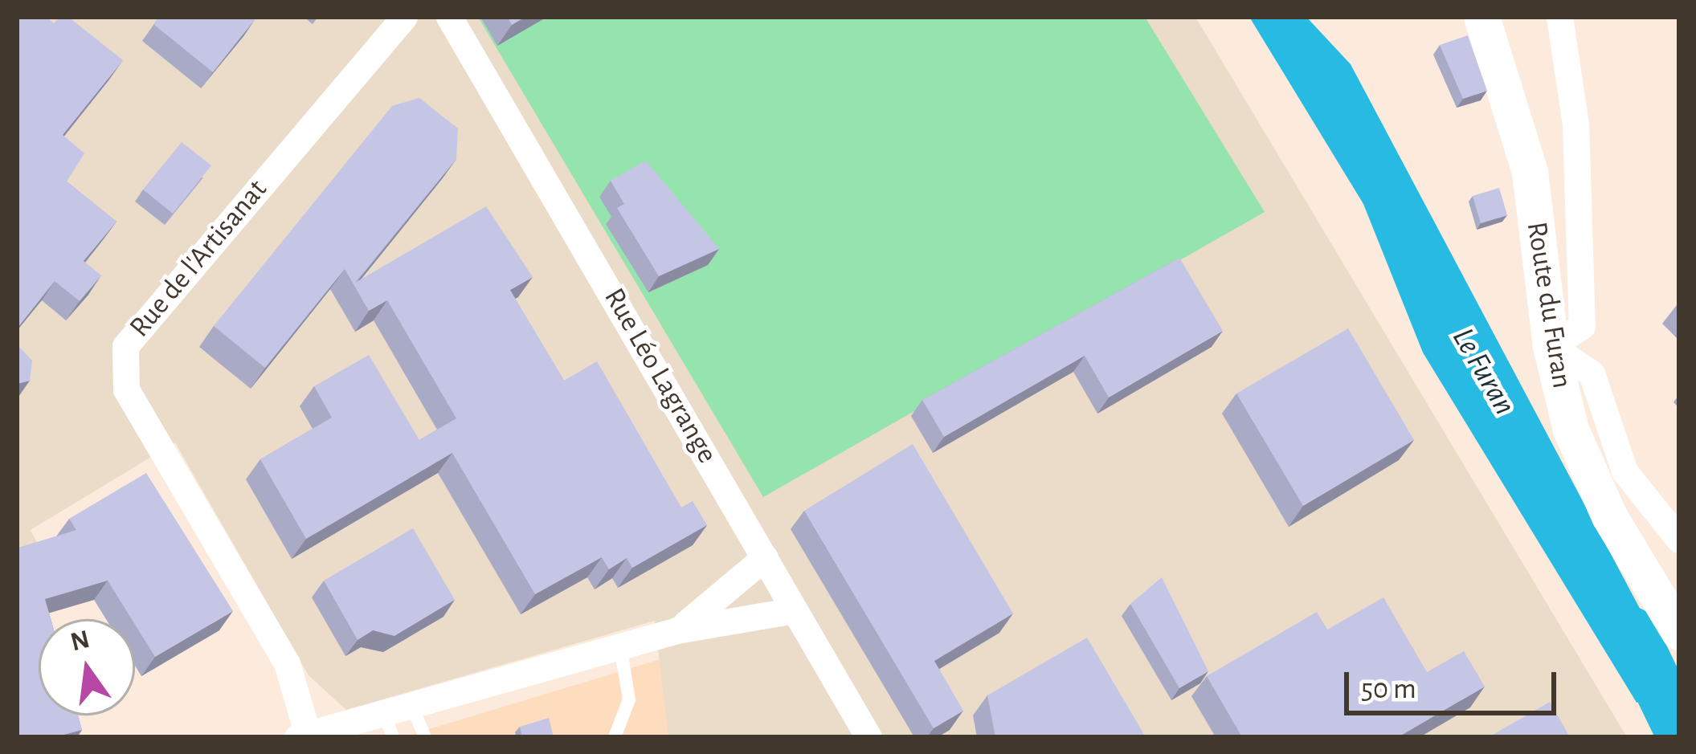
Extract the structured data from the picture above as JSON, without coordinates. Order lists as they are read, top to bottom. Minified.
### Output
{"streets":{"main road":["Route du Furan"],"street":["Rue de l'Artisanat","Rue Léo Lagrange"]},"water":["Le Furan"],"scale_bar":"50 m","north":"top"}
